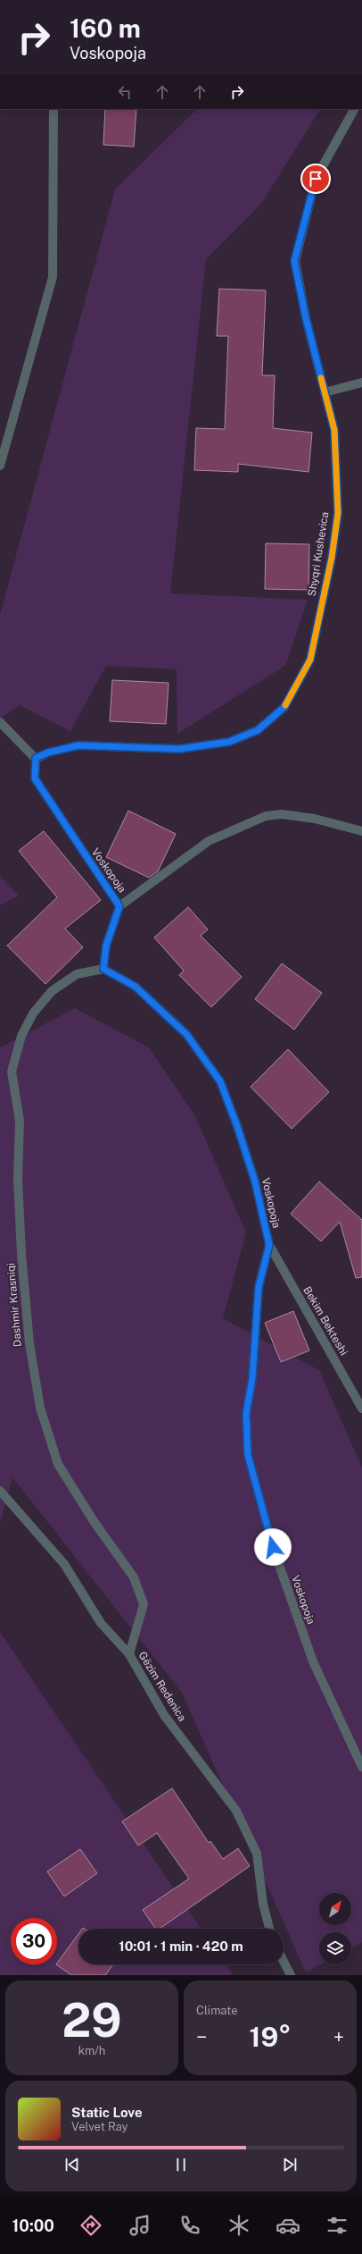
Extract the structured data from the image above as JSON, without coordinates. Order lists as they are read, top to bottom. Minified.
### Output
{"streets":{"street":["Shyqri Kushevica","Voskopoja","Dashmir Krasniqi","Bekim Bekteshi","Gëzim Redenica"]},"crossings":[["Shyqri Kushevica","Voskopoja"],["Voskopoja","Dashmir Krasniqi"],["Voskopoja","Bekim Bekteshi"],["Dashmir Krasniqi","Gëzim Redenica"]],"north":"top right","page":{"turn":["160 m","Voskopoja"],"limit":"30","trip":"10:01 · 1 min · 420 m","tile":[["29","km/h"],"Climate"],"heat":["−","19°","+"],"song":["Static Love","Velvet Ray"],"tabs":"10:00"}}
